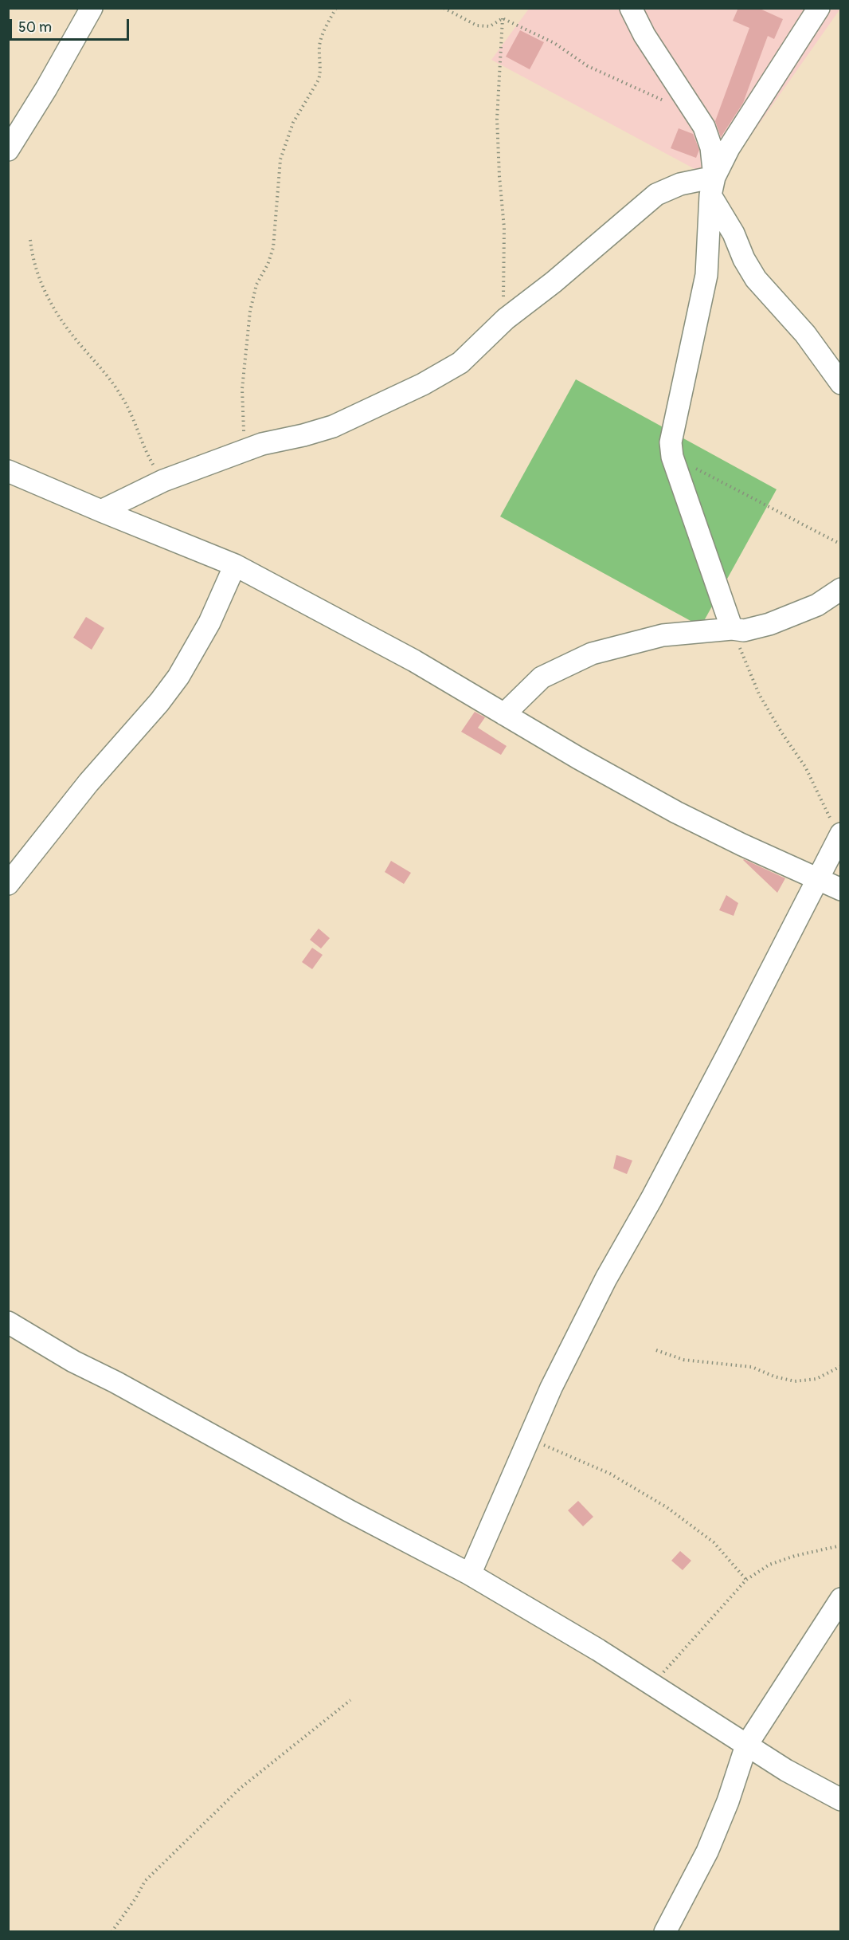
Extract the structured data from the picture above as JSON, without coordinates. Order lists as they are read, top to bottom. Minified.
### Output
{"scale_bar":"50 m"}
